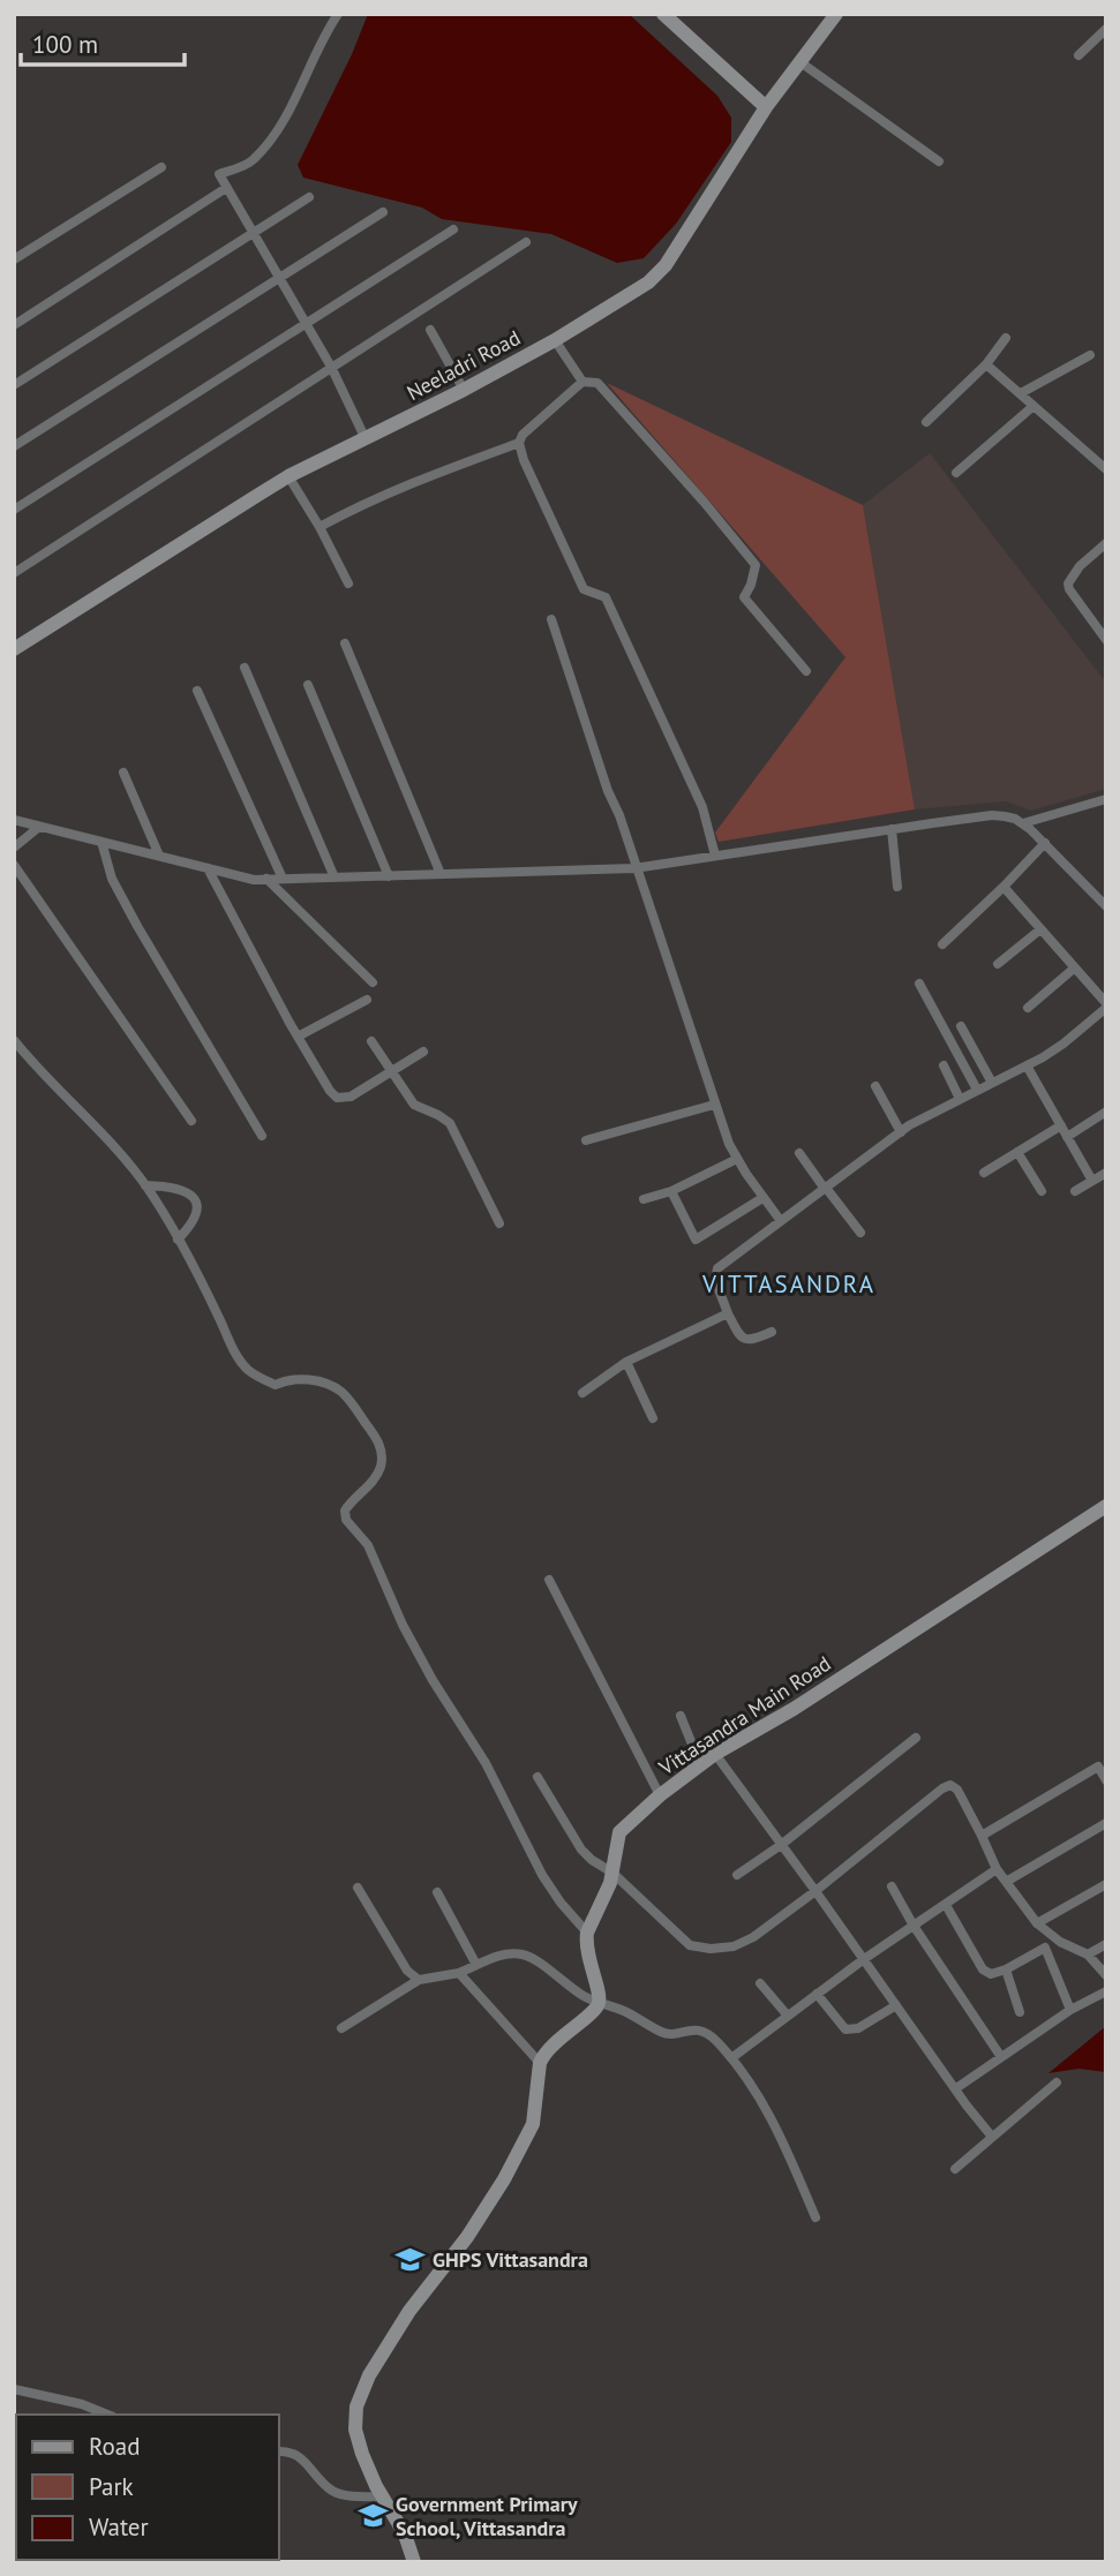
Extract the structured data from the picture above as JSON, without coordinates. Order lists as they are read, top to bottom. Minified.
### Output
{"streets":{"street":["Neeladri Road","Vittasandra Main Road"]},"districts":["VITTASANDRA"],"places":{"school or university":["GHPS Vittasandra","Government Primary School, Vittasandra"]},"legend":["Road","Park","Water"],"scale_bar":"100 m"}
